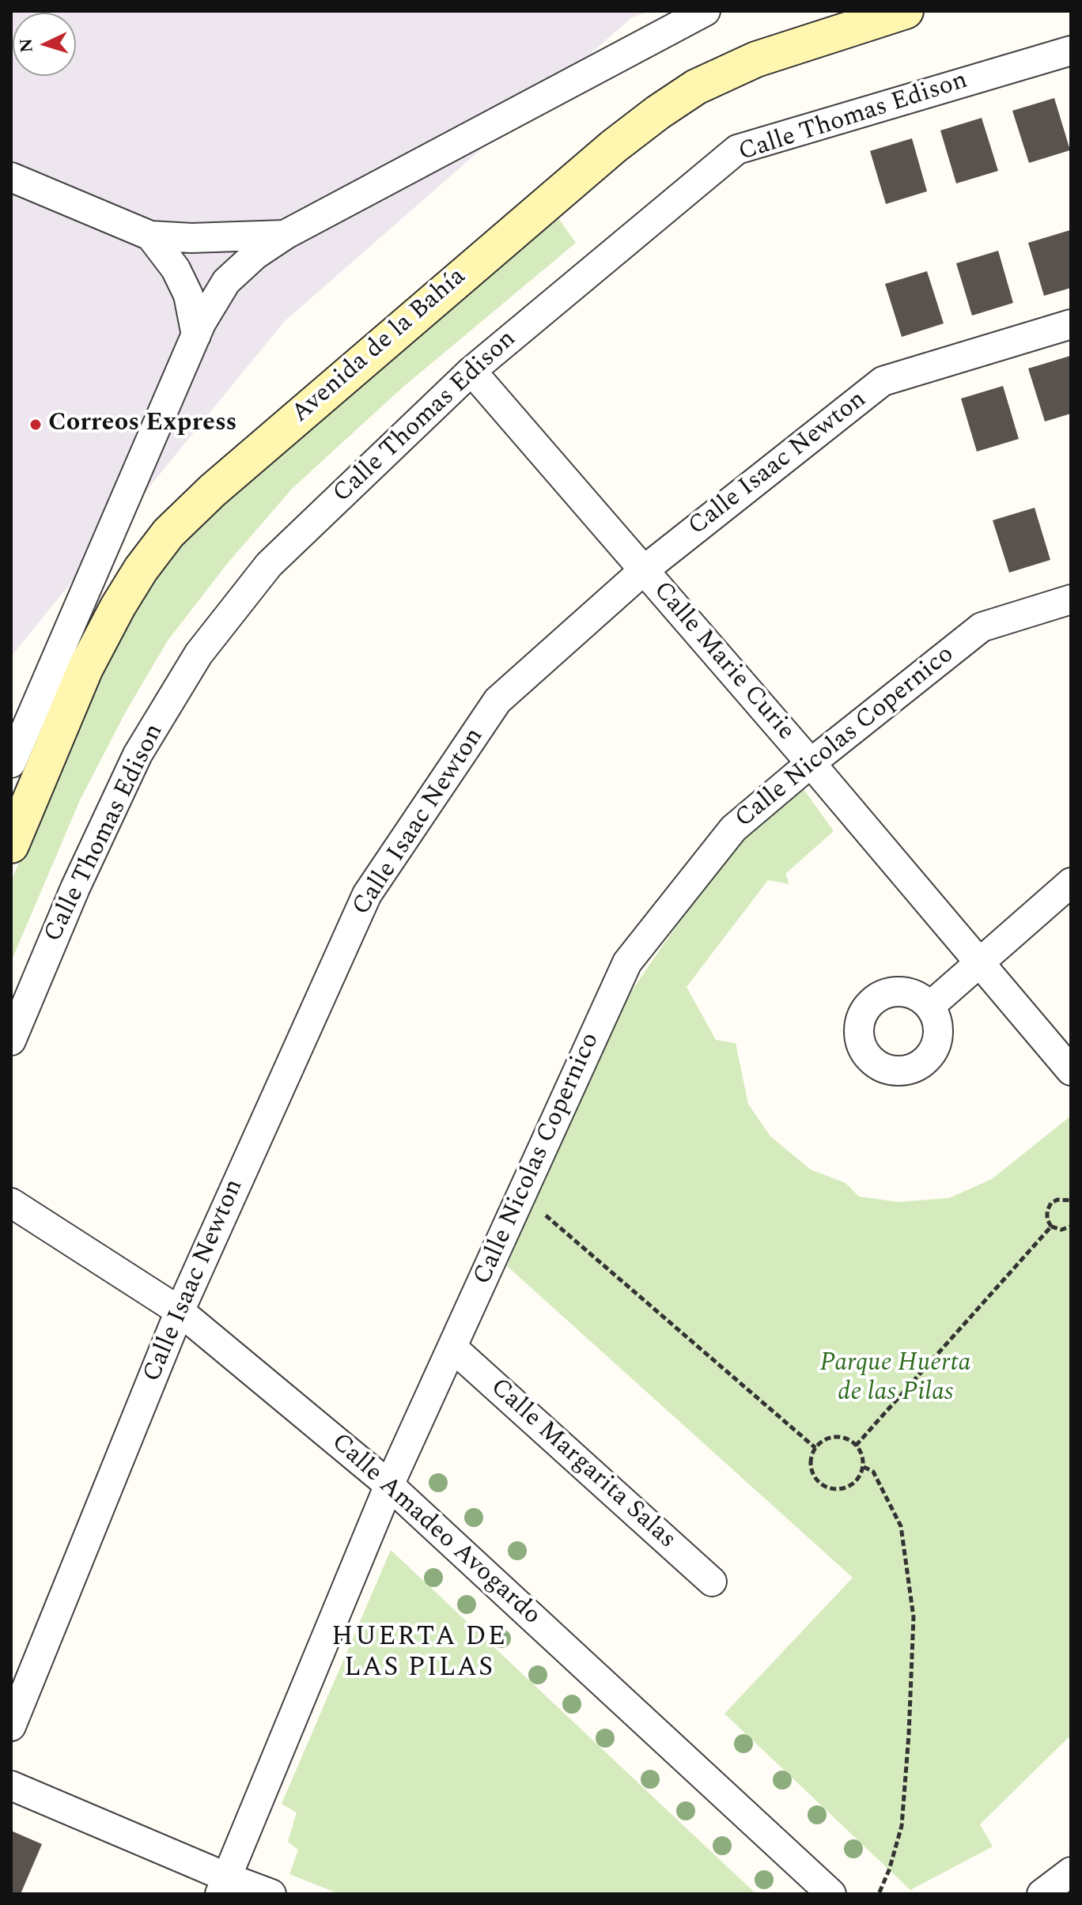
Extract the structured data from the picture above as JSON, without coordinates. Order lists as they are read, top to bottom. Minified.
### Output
{"streets":{"street":["Calle Thomas Edison","Avenida de la Bahía","Calle Isaac Newton","Calle Marie Curie","Calle Nicolas Copernico","Calle Margarita Salas","Calle Amadeo Avogardo"]},"crossings":[["Calle Thomas Edison","Calle Marie Curie"],["Calle Isaac Newton","Calle Marie Curie"],["Calle Isaac Newton","Calle Amadeo Avogardo"],["Calle Marie Curie","Calle Nicolas Copernico"],["Calle Nicolas Copernico","Calle Margarita Salas"],["Calle Nicolas Copernico","Calle Amadeo Avogardo"]],"districts":["HUERTA DE LAS PILAS"],"parks":["Parque Huerta de las Pilas"],"places":["Correos Express"],"north":"left"}
